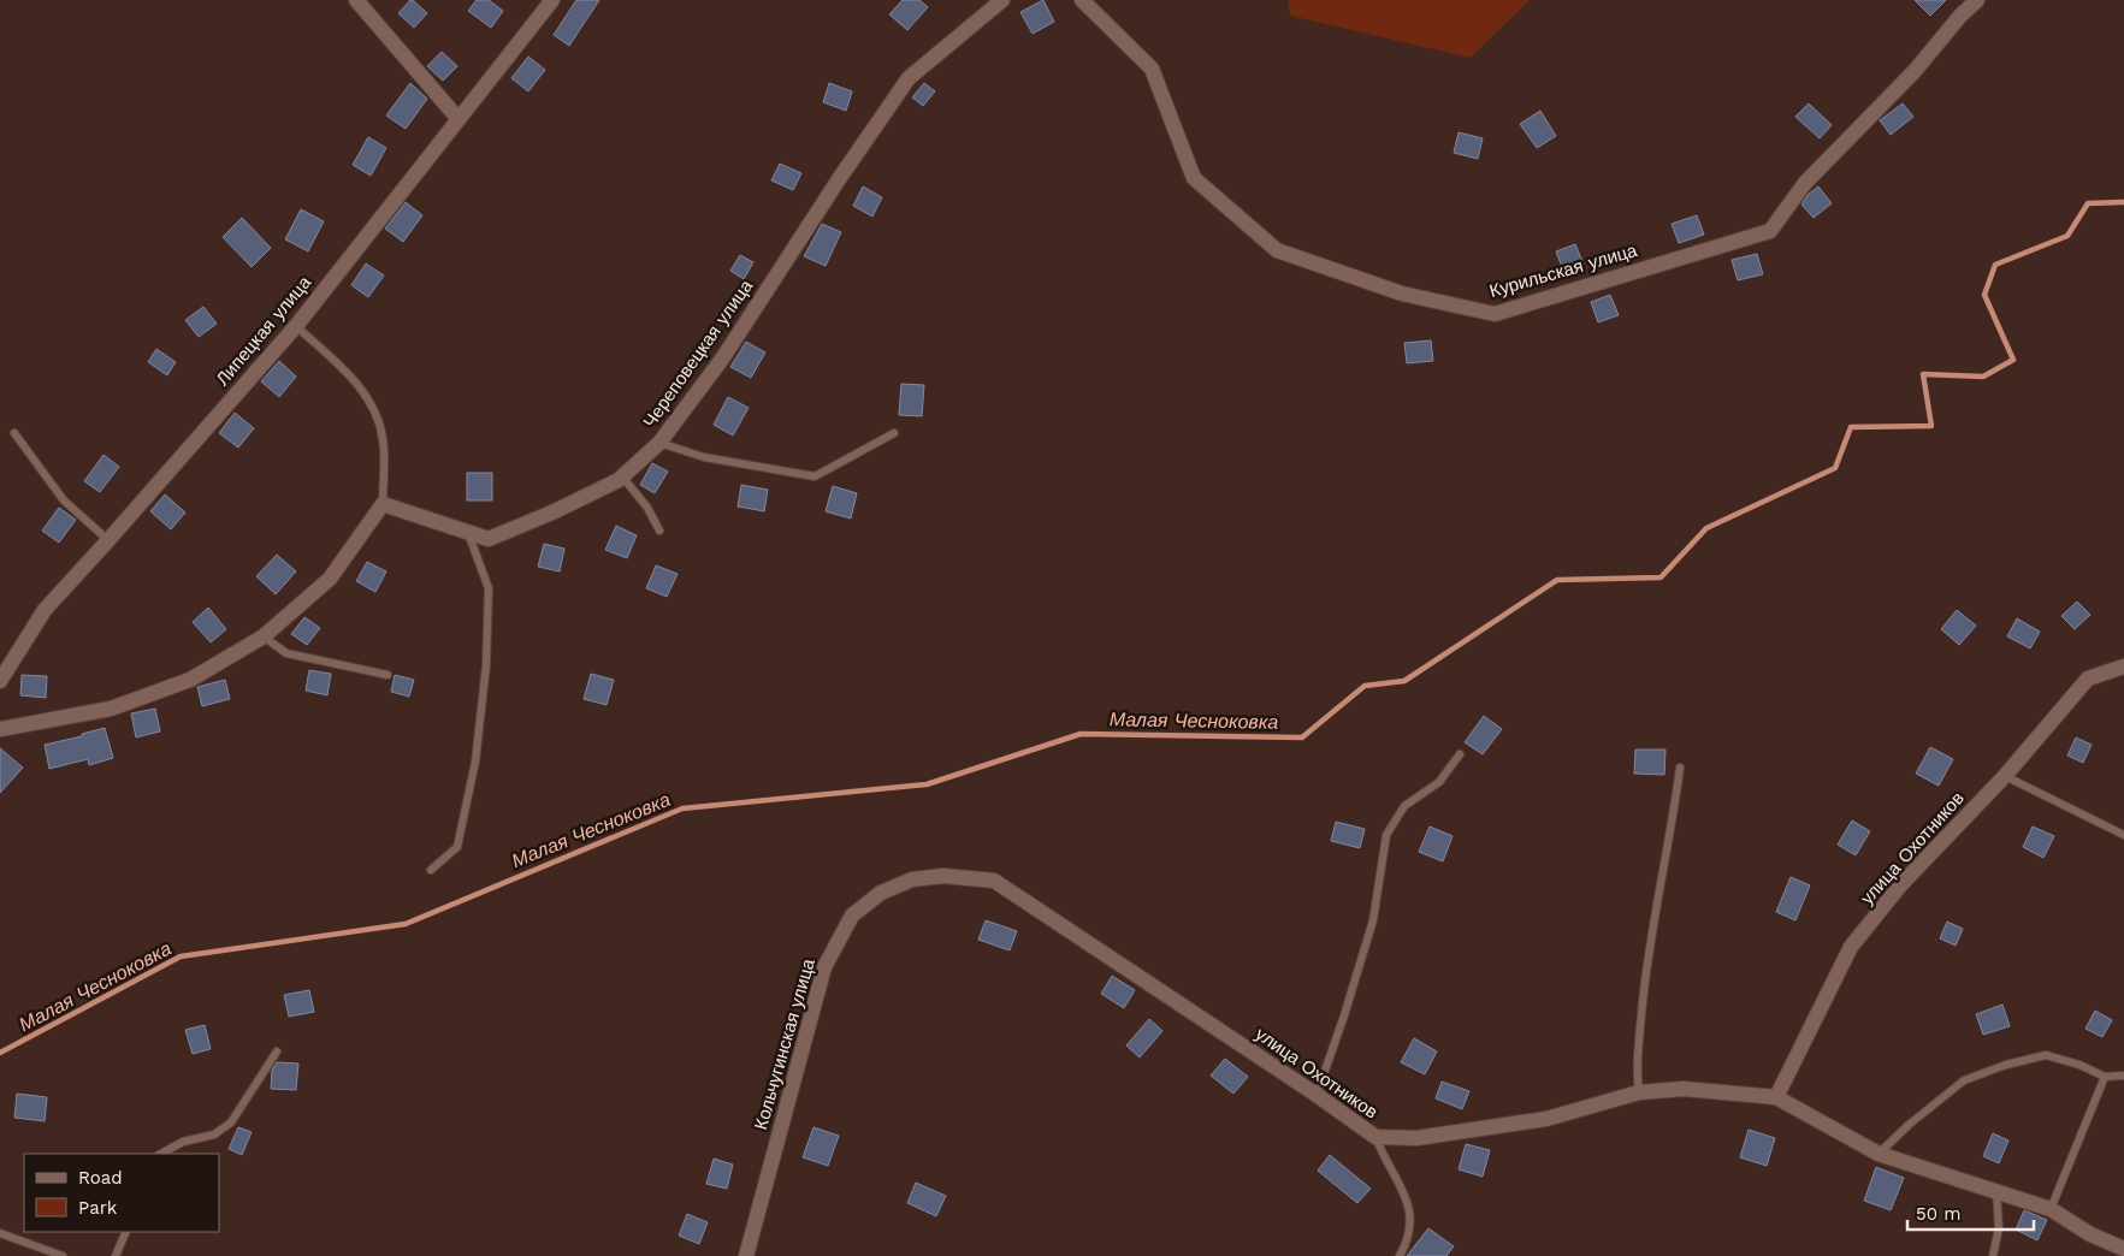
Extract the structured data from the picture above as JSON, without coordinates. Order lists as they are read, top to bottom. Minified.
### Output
{"streets":{"street":["Курильская улица","Липецкая улица","Череповецкая улица","улица Охотников","Кольчугинская улица"]},"crossings":[["улица Охотников","Кольчугинская улица"]],"water":["Малая Чесноковка"],"legend":["Road","Park"],"scale_bar":"50 m"}
